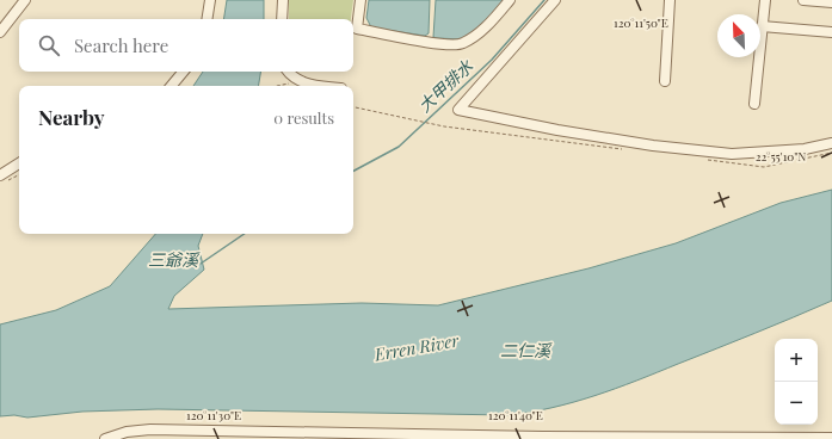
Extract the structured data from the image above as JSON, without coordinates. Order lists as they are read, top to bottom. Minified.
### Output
{"water":["大甲排水","三爺溪","Erren River","二仁溪"],"north":"top left","page":{"search":"Search here","heading":["Nearby","0 results"],"map_buttons":["+","−"]},"coordinates":["120°11'50\"E","22°55'10\"N","120°11'30\"E","120°11'40\"E"]}
